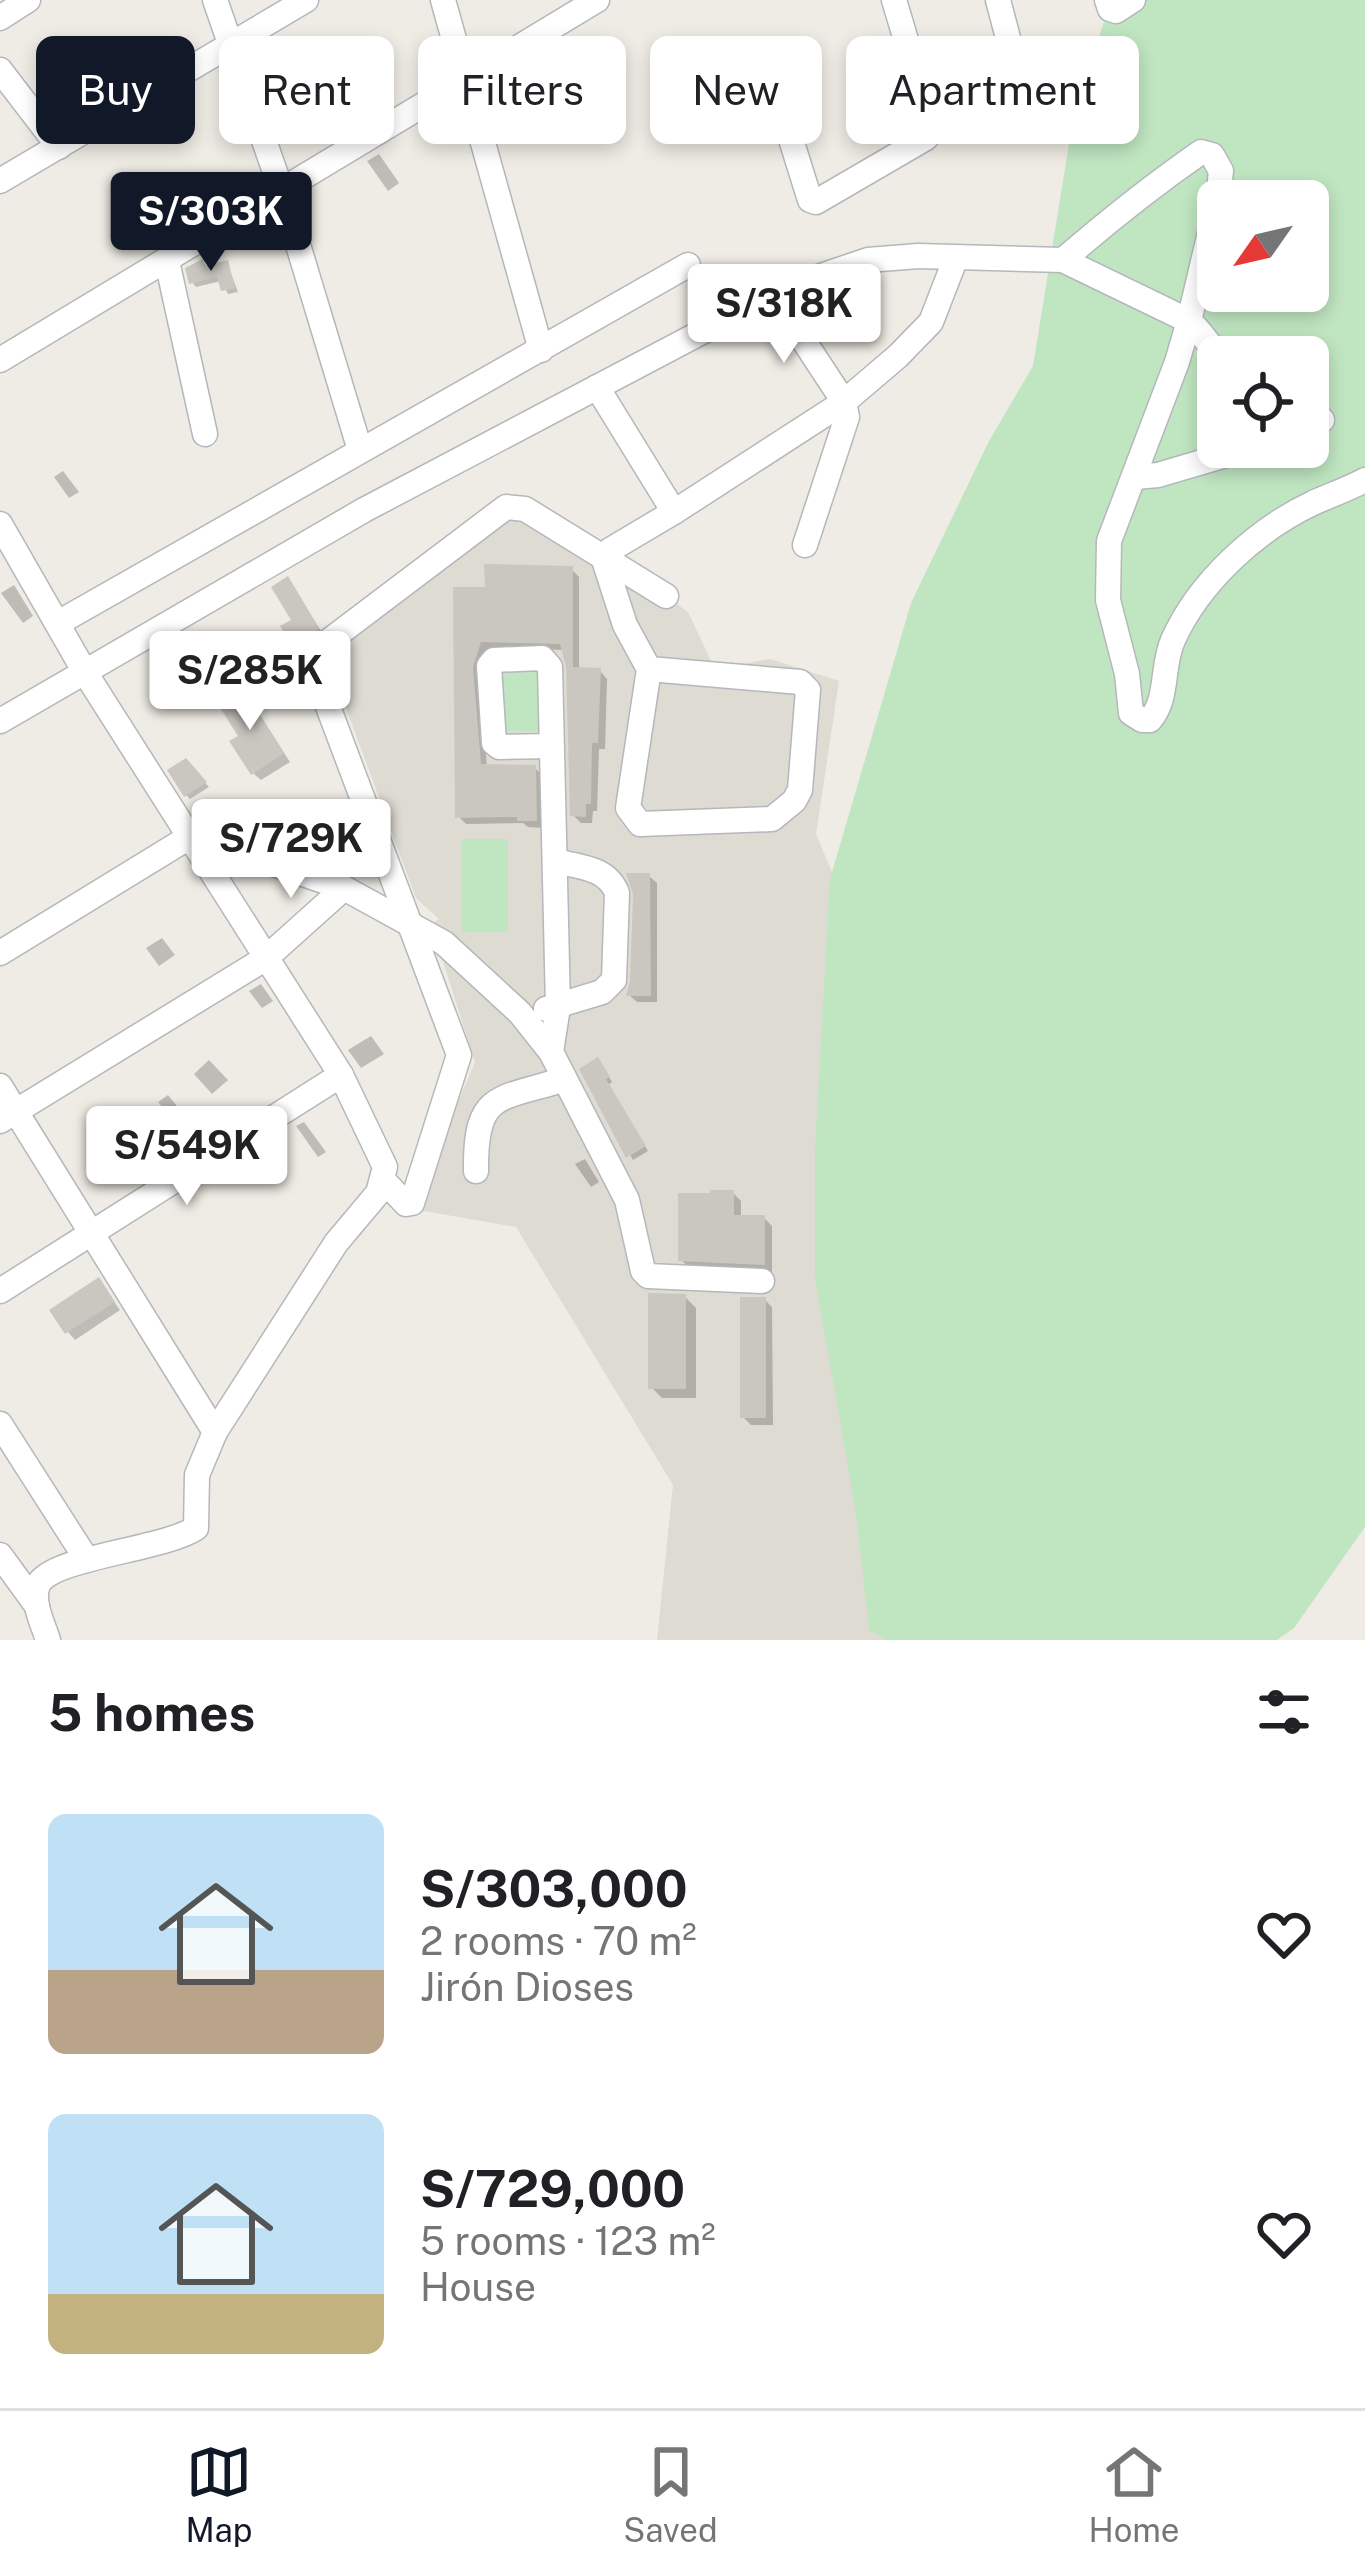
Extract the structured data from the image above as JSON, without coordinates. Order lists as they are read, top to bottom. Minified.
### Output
{"north":"bottom left","page":{"chip":["Buy","Rent","Filters","New","Apartment"],"price":["S/303K","S/318K","S/285K","S/729K","S/549K"],"heading":"5 homes","list":[{"name":"S/303,000","note":"2 rooms · 70 m² · Jirón Dioses"},{"name":"S/729,000","note":"5 rooms · 123 m² · House"}],"tabs":["Map","Saved","Home"]}}
